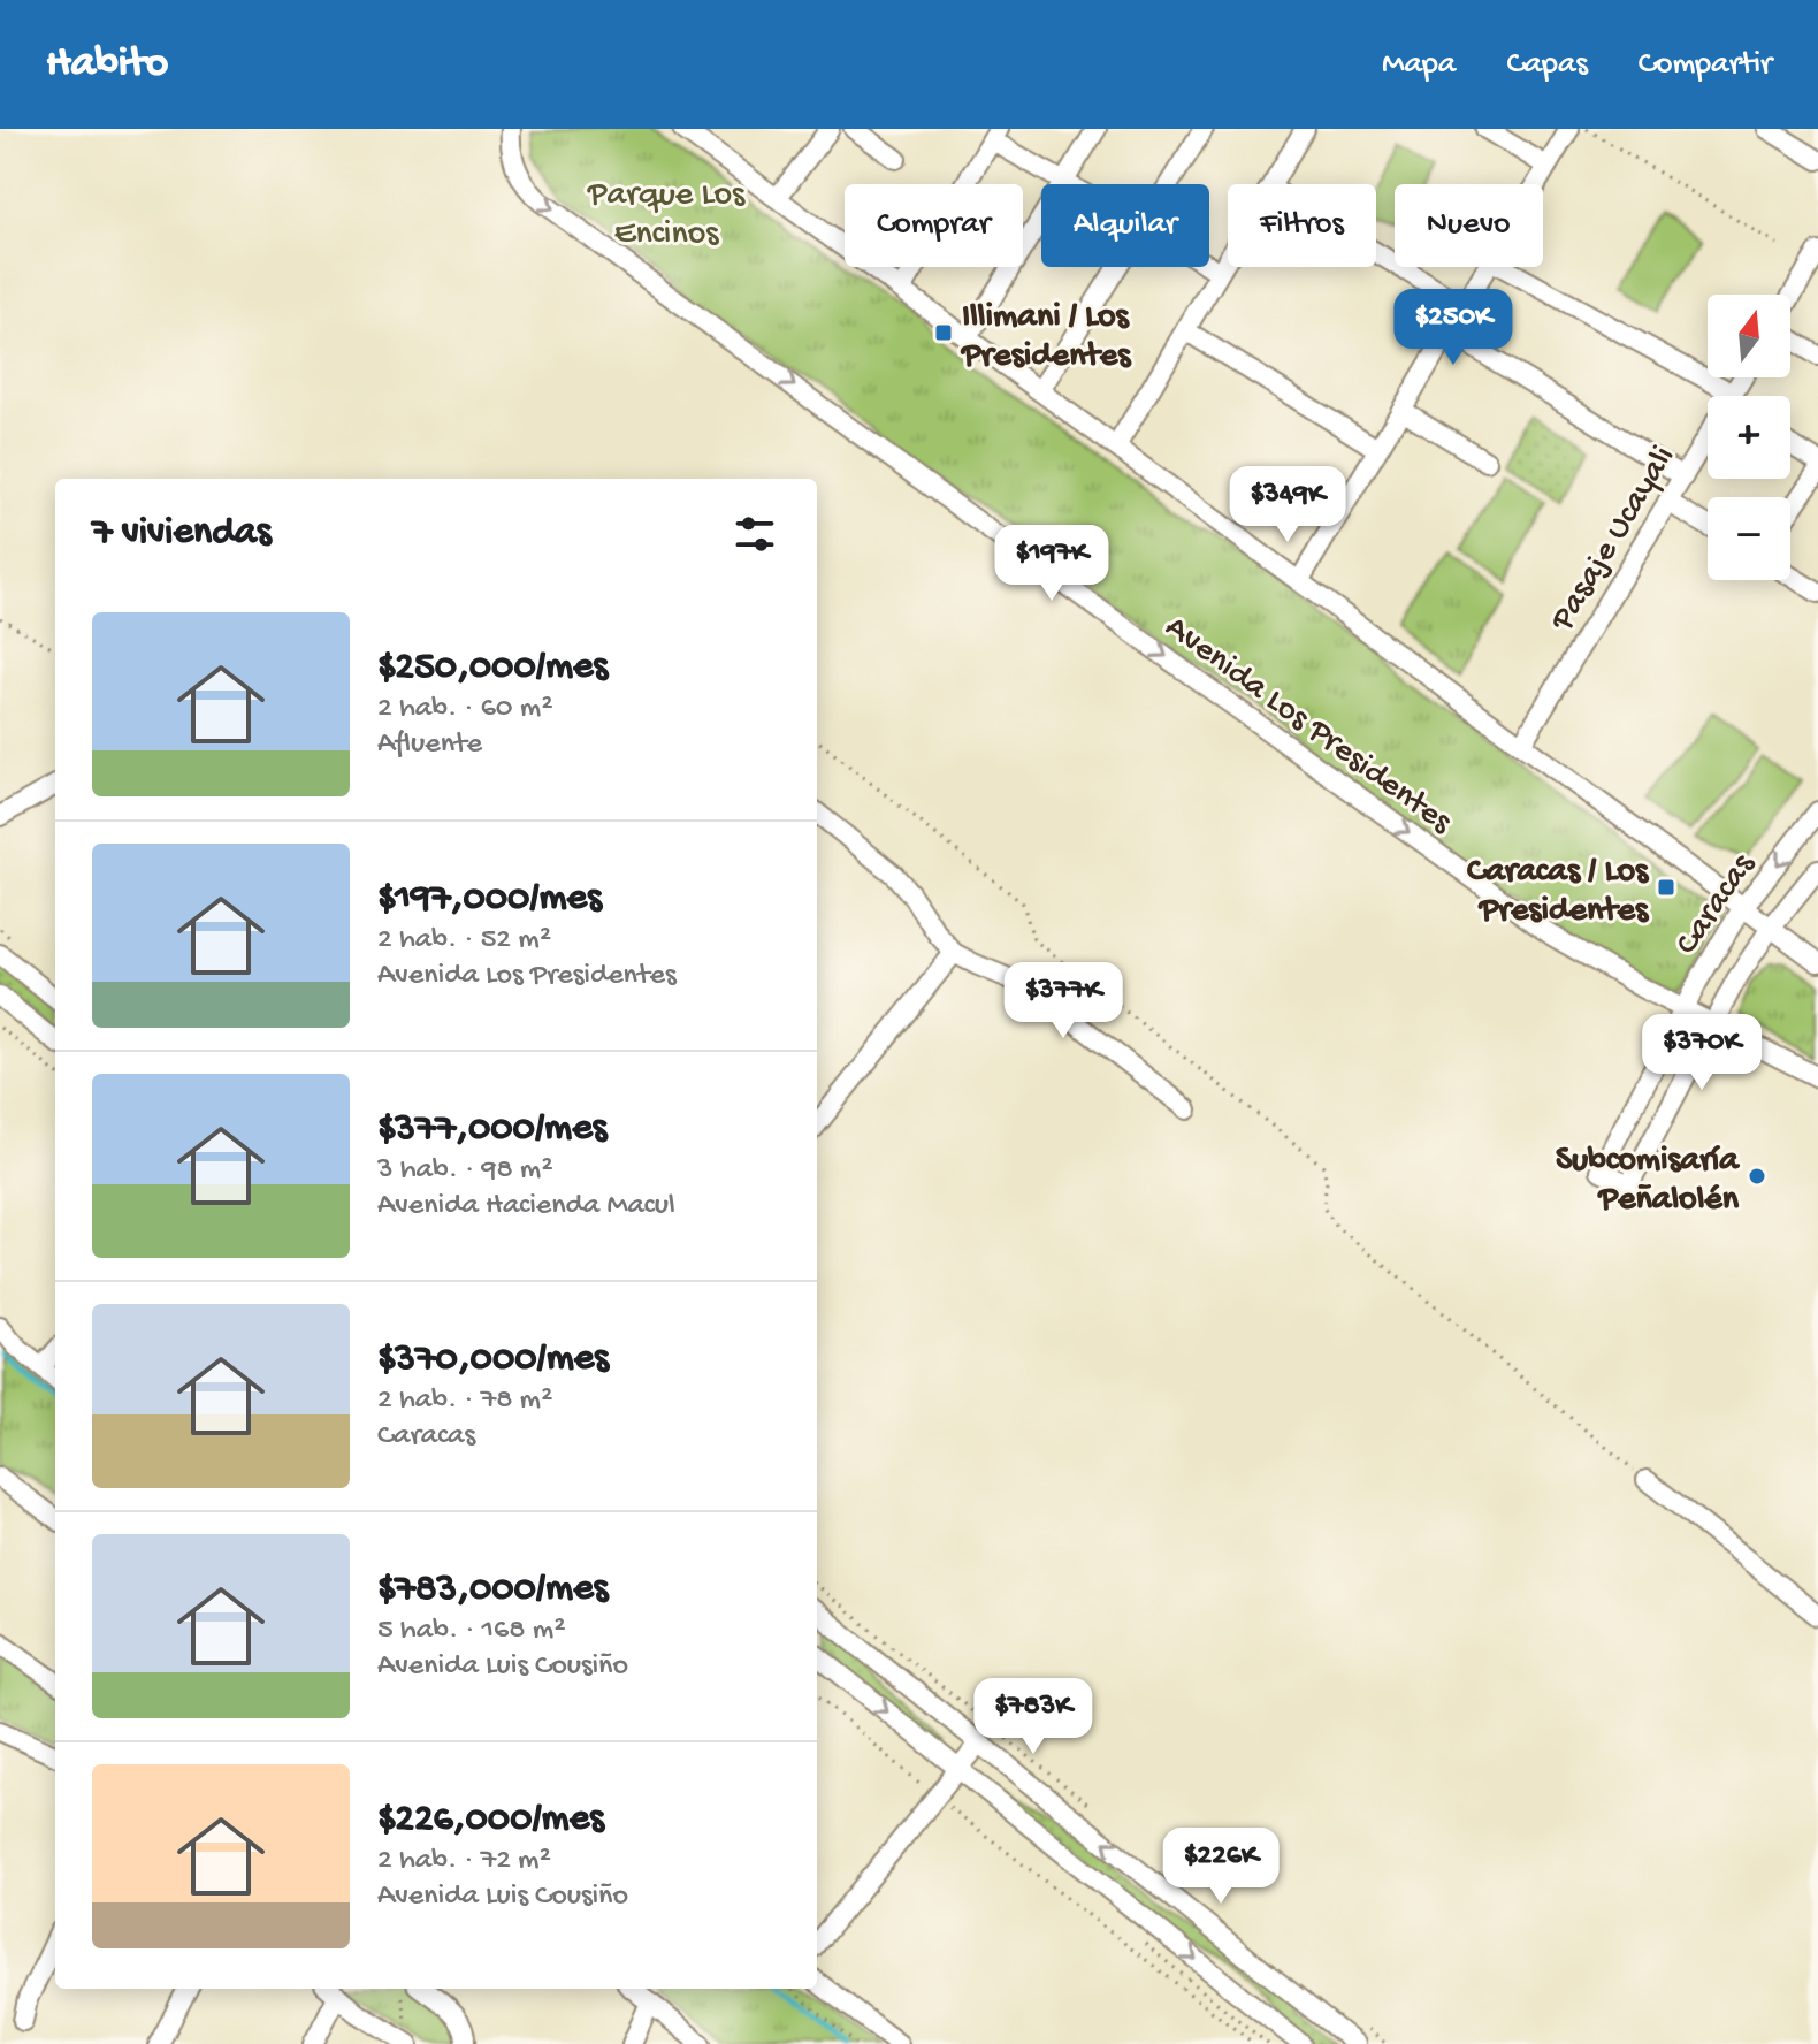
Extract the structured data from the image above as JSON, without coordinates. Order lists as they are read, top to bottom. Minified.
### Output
{"streets":{"street":["Pasaje Ucayali","Avenida Los Presidentes","Caracas"]},"crossings":[["Avenida Los Presidentes","Caracas"]],"parks":["Parque Los Encinos"],"places":{"transit":["Illimani / Los Presidentes","Caracas / Los Presidentes"],"other":["Subcomisaría Peñalolén"]},"north":"top","page":{"header":"Habito","nav":["Mapa","Capas","Compartir"],"chip":["Comprar","Alquilar","Filtros","Nuevo"],"price":["$250K","$349K","$197K","$377K","$370K","$783K","$226K"],"map_buttons":["+","−"],"heading":"7 viviendas","list":[{"name":"$250,000/mes","note":"2 hab. · 60 m² · Afluente"},{"name":"$197,000/mes","note":"2 hab. · 52 m² · Avenida Los Presidentes"},{"name":"$377,000/mes","note":"3 hab. · 98 m² · Avenida Hacienda Macul"},{"name":"$370,000/mes","note":"2 hab. · 78 m² · Caracas"},{"name":"$783,000/mes","note":"5 hab. · 168 m² · Avenida Luis Cousiño"},{"name":"$226,000/mes","note":"2 hab. · 72 m² · Avenida Luis Cousiño"}]}}
